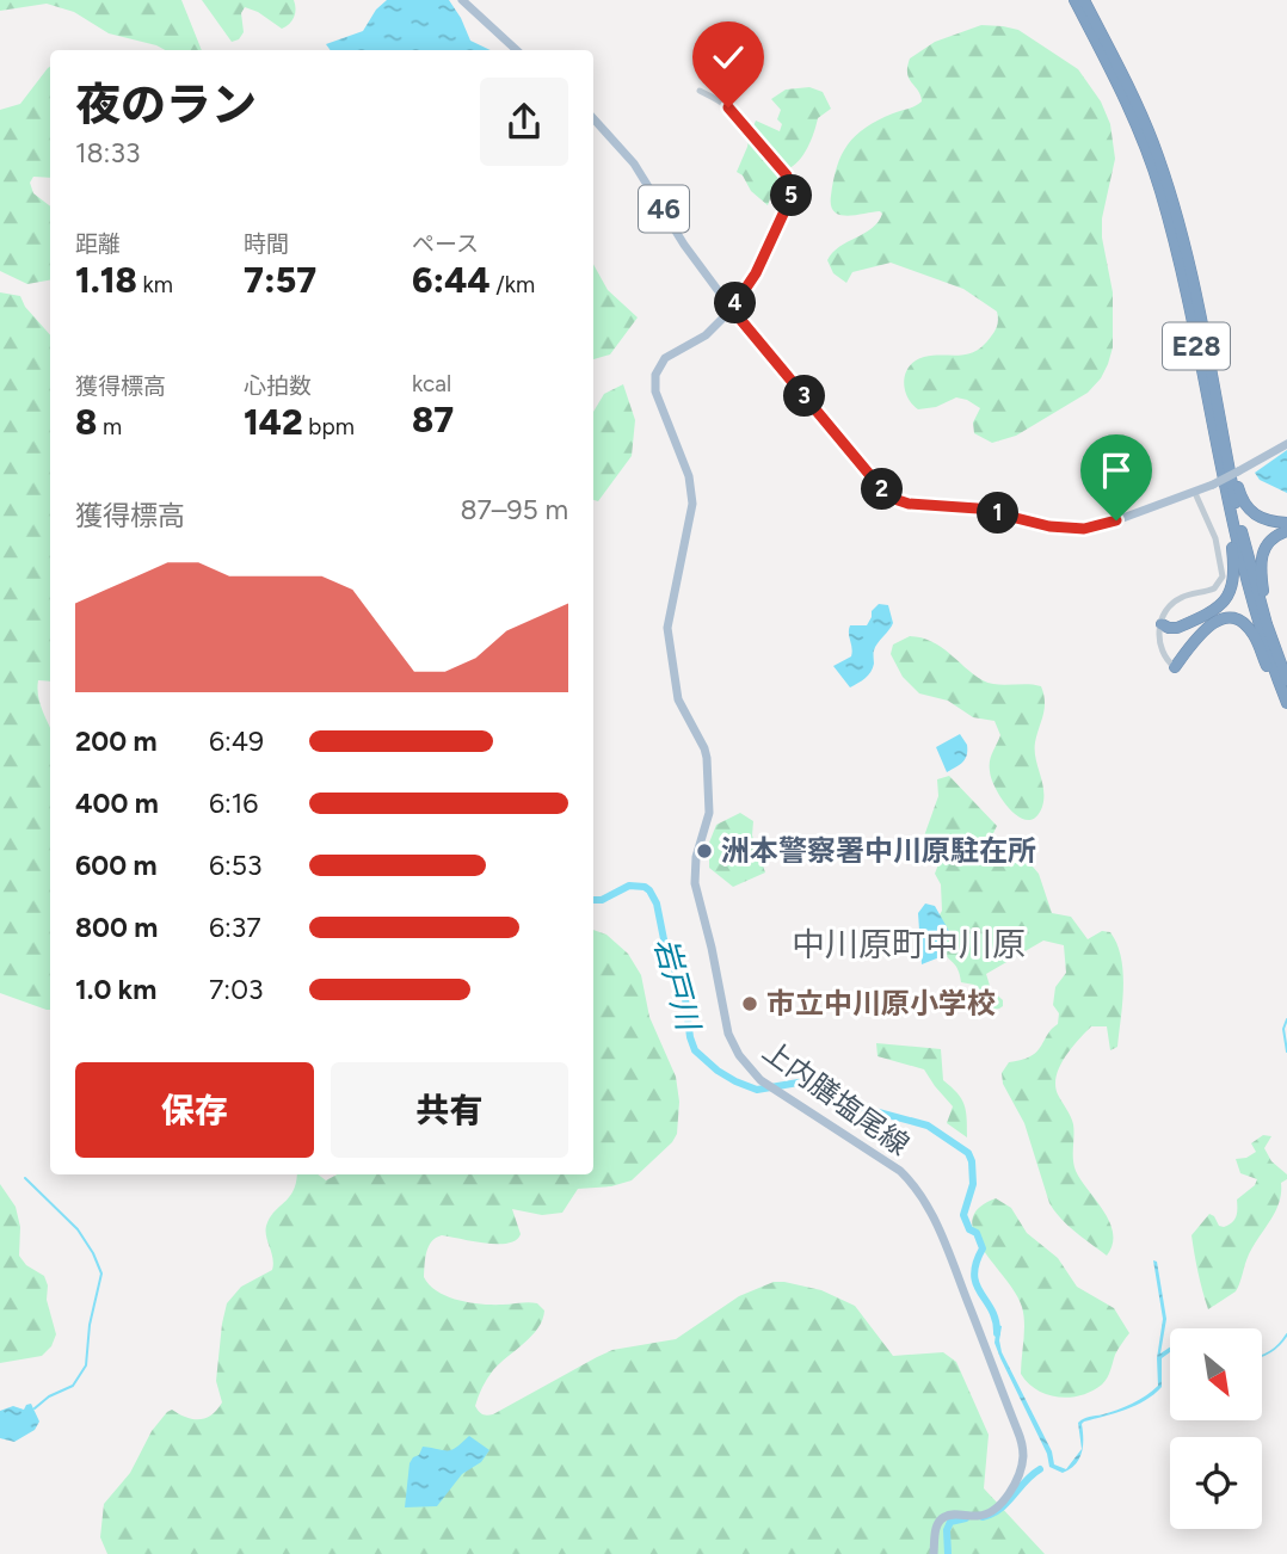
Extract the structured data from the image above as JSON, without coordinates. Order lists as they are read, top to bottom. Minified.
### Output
{"streets":{"highway":["E28"],"main road":["46","上内膳塩尾線"]},"crossings":[["46","上内膳塩尾線"]],"districts":["中川原町中川原"],"water":["岩戸川"],"places":["洲本警察署中川原駐在所","市立中川原小学校"],"north":"bottom right","page":{"heading":["夜のラン","18:33"],"pins":["5","4","3","2","1"],"stats":[["距離","1.18 km"],["時間","7:57"],["ペース","6:44 /km"],["獲得標高","8 m"],["心拍数","142 bpm"],["kcal","87"]],"chart":["獲得標高","87–95 m"],"list":[{"name":"200 m","note":"6:49"},{"name":"400 m","note":"6:16"},{"name":"600 m","note":"6:53"},{"name":"800 m","note":"6:37"},{"name":"1.0 km","note":"7:03"}],"buttons":["保存","共有"]}}
